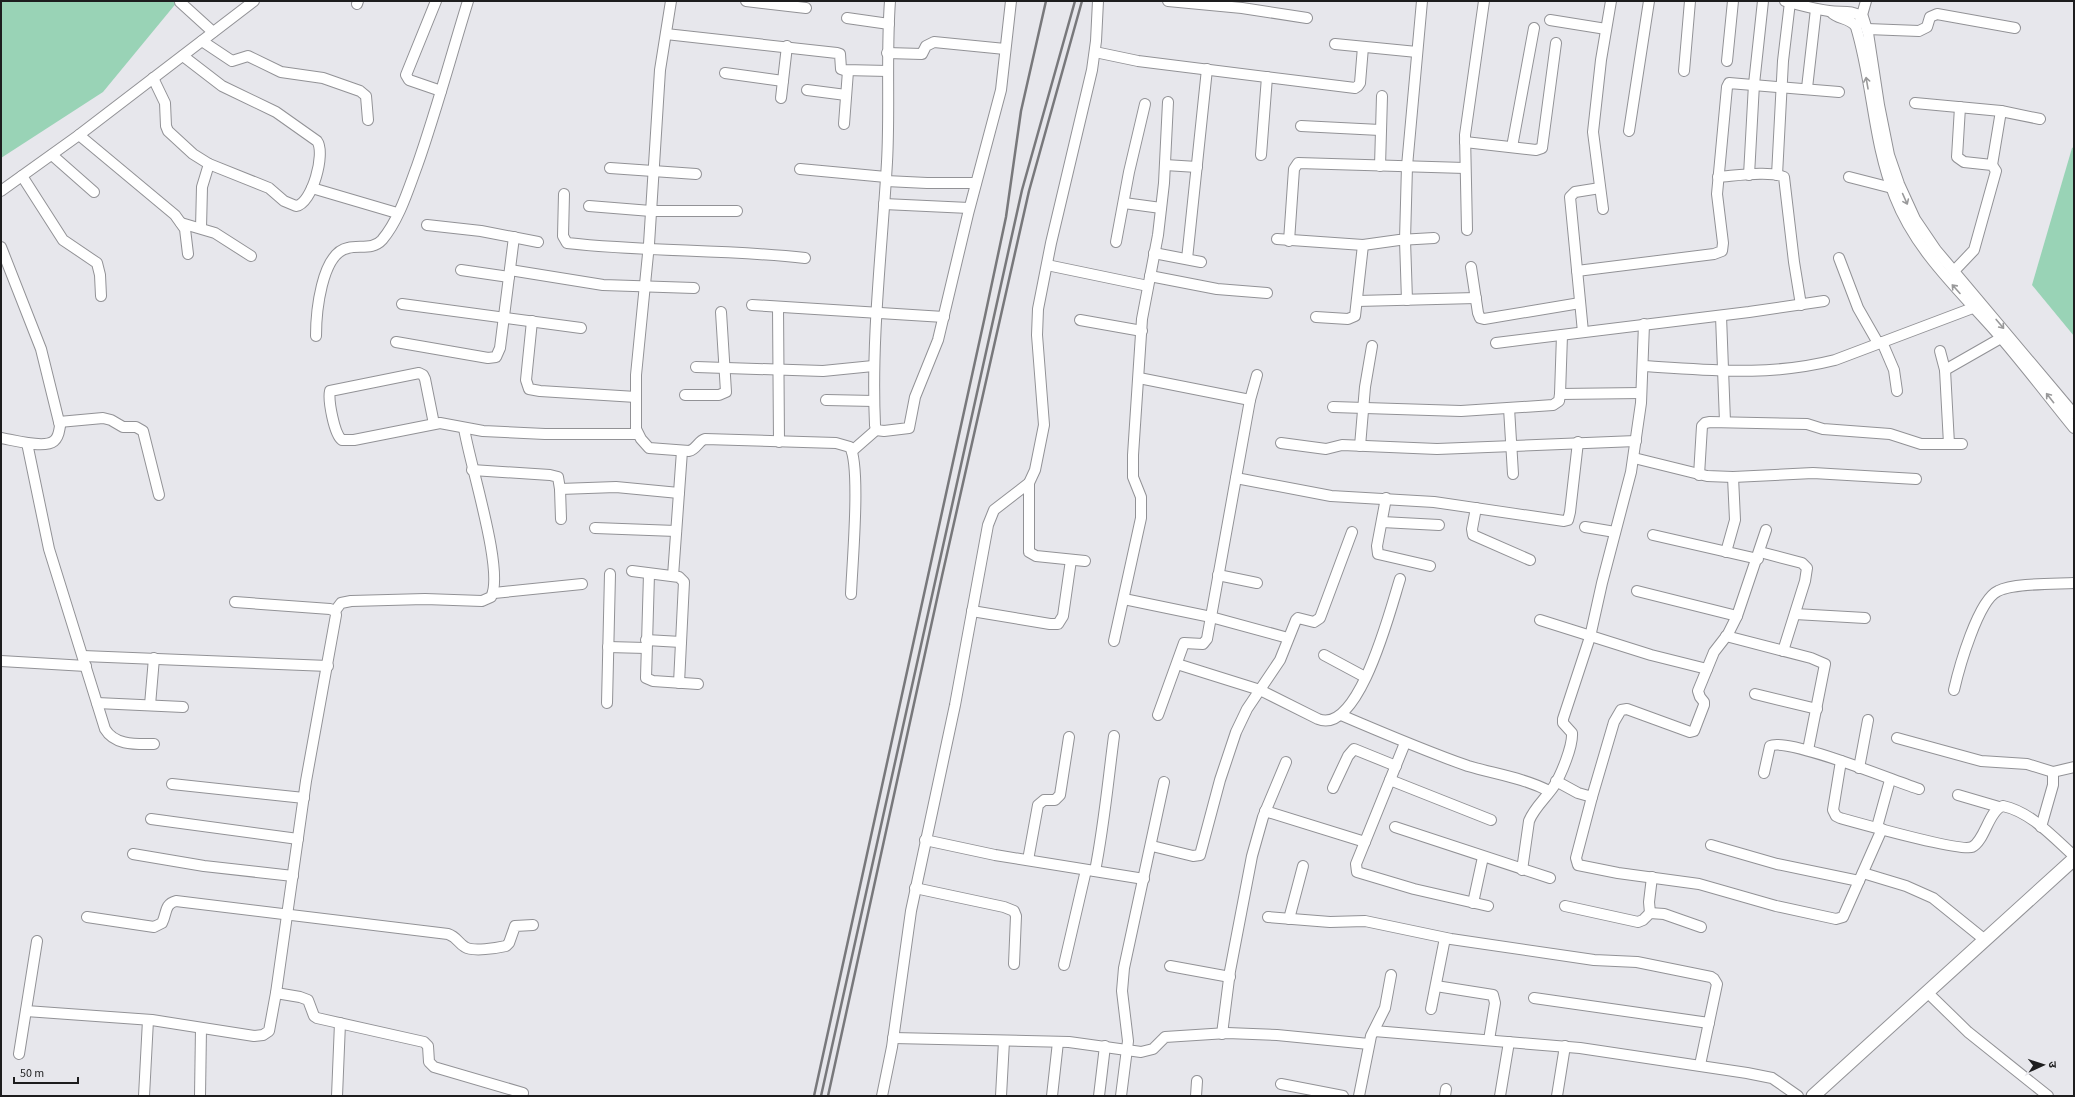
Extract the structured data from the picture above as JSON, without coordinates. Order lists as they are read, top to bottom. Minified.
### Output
{"scale_bar":"50 m","north":"right"}
